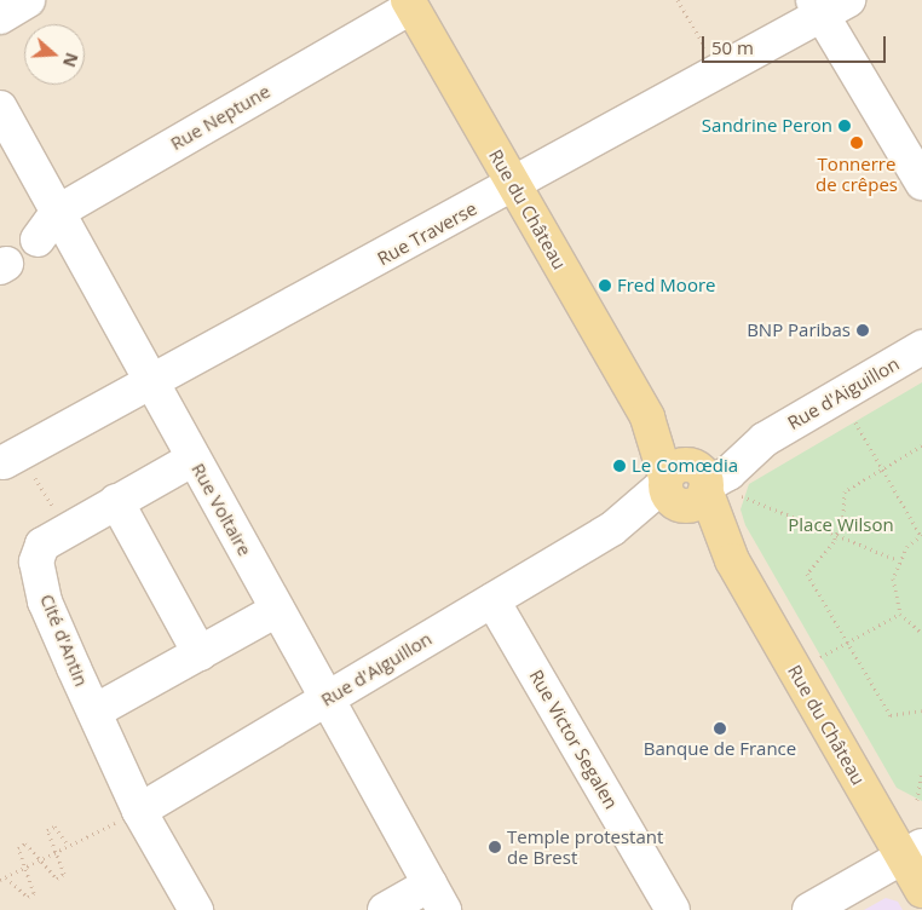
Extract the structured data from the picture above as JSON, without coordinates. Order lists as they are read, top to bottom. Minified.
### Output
{"streets":{"main road":["Rue du Château"],"street":["Rue Neptune","Rue Traverse","Rue d'Aiguillon","Rue Voltaire","Cité d'Antin","Rue Victor Segalen"]},"crossings":[["Rue Neptune","Rue du Château"],["Rue Neptune","Rue Voltaire"],["Rue du Château","Rue Traverse"],["Rue du Château","Rue d'Aiguillon"],["Rue Traverse","Rue Voltaire"],["Rue d'Aiguillon","Rue Voltaire"],["Rue d'Aiguillon","Cité d'Antin"],["Rue d'Aiguillon","Rue Victor Segalen"],["Rue Voltaire","Cité d'Antin"]],"parks":["Place Wilson"],"places":["Sandrine Peron","Tonnerre de crêpes","Fred Moore","BNP Paribas","Le Comœdia","Banque de France","Temple protestant de Brest"],"scale_bar":"50 m","north":"right"}
